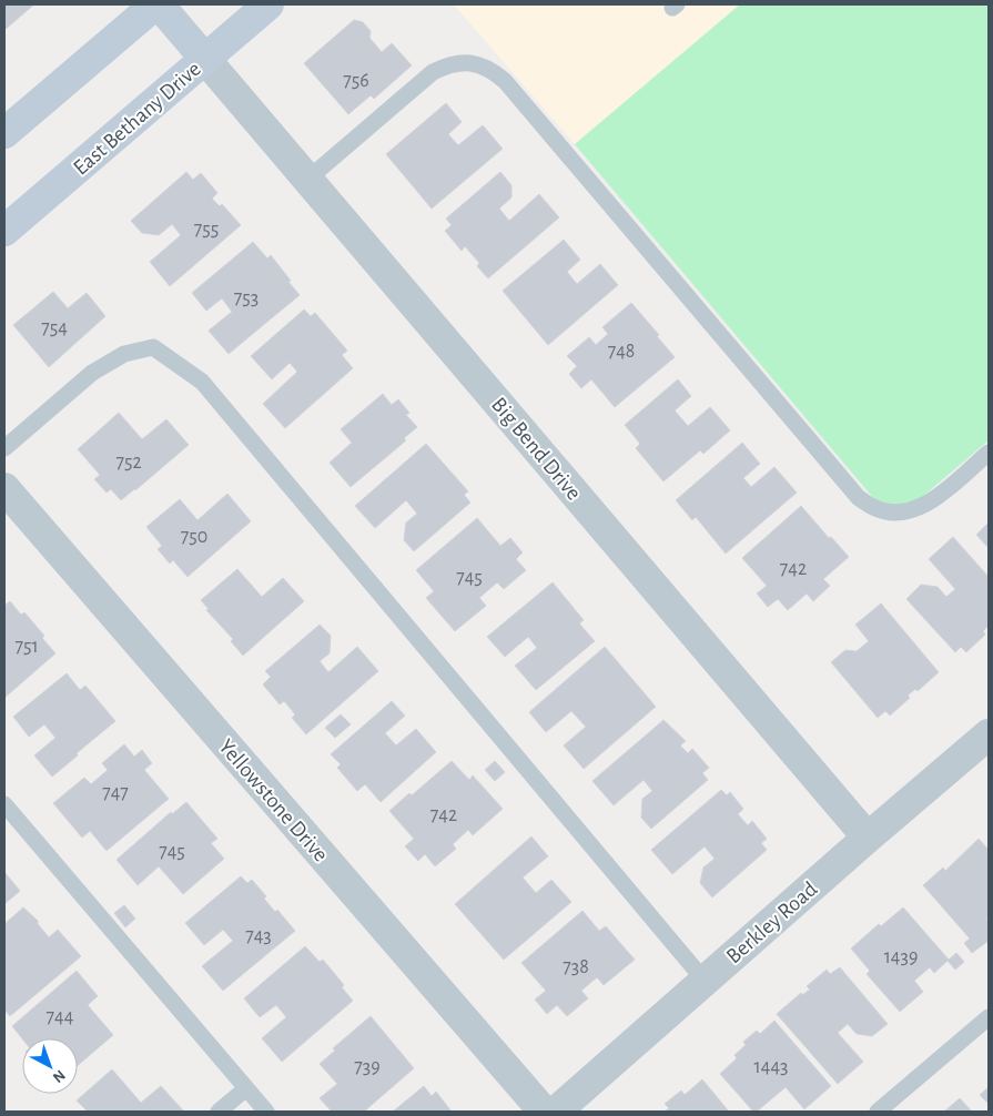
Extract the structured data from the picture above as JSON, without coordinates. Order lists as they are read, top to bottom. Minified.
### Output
{"streets":{"main road":["East Bethany Drive"],"street":["Big Bend Drive","Yellowstone Drive","Berkley Road"]},"crossings":[["East Bethany Drive","Big Bend Drive"],["Big Bend Drive","Berkley Road"]],"house_numbers":["756","755","753","754","748","752","750","742","745","751","747","742","745","743","1439","738","744","739","1443"],"north":"bottom right"}
